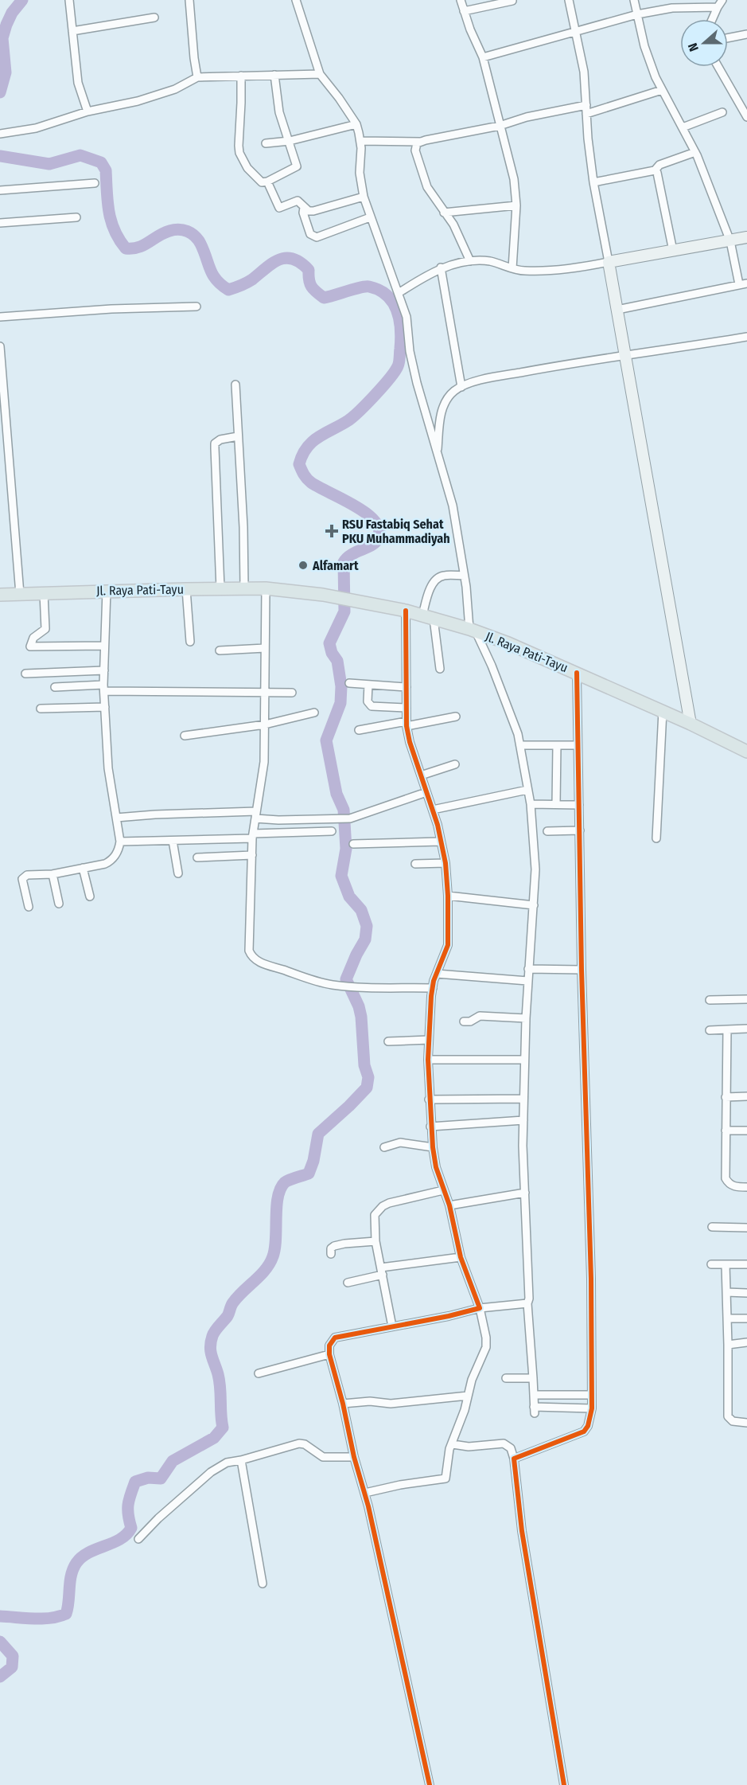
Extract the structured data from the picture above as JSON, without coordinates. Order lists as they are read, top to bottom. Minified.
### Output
{"streets":{"main road":["Jl. Raya Pati-Tayu"]},"places":{"health":["RSU Fastabiq Sehat PKU Muhammadiyah"],"other":["Alfamart"]},"north":"left"}
